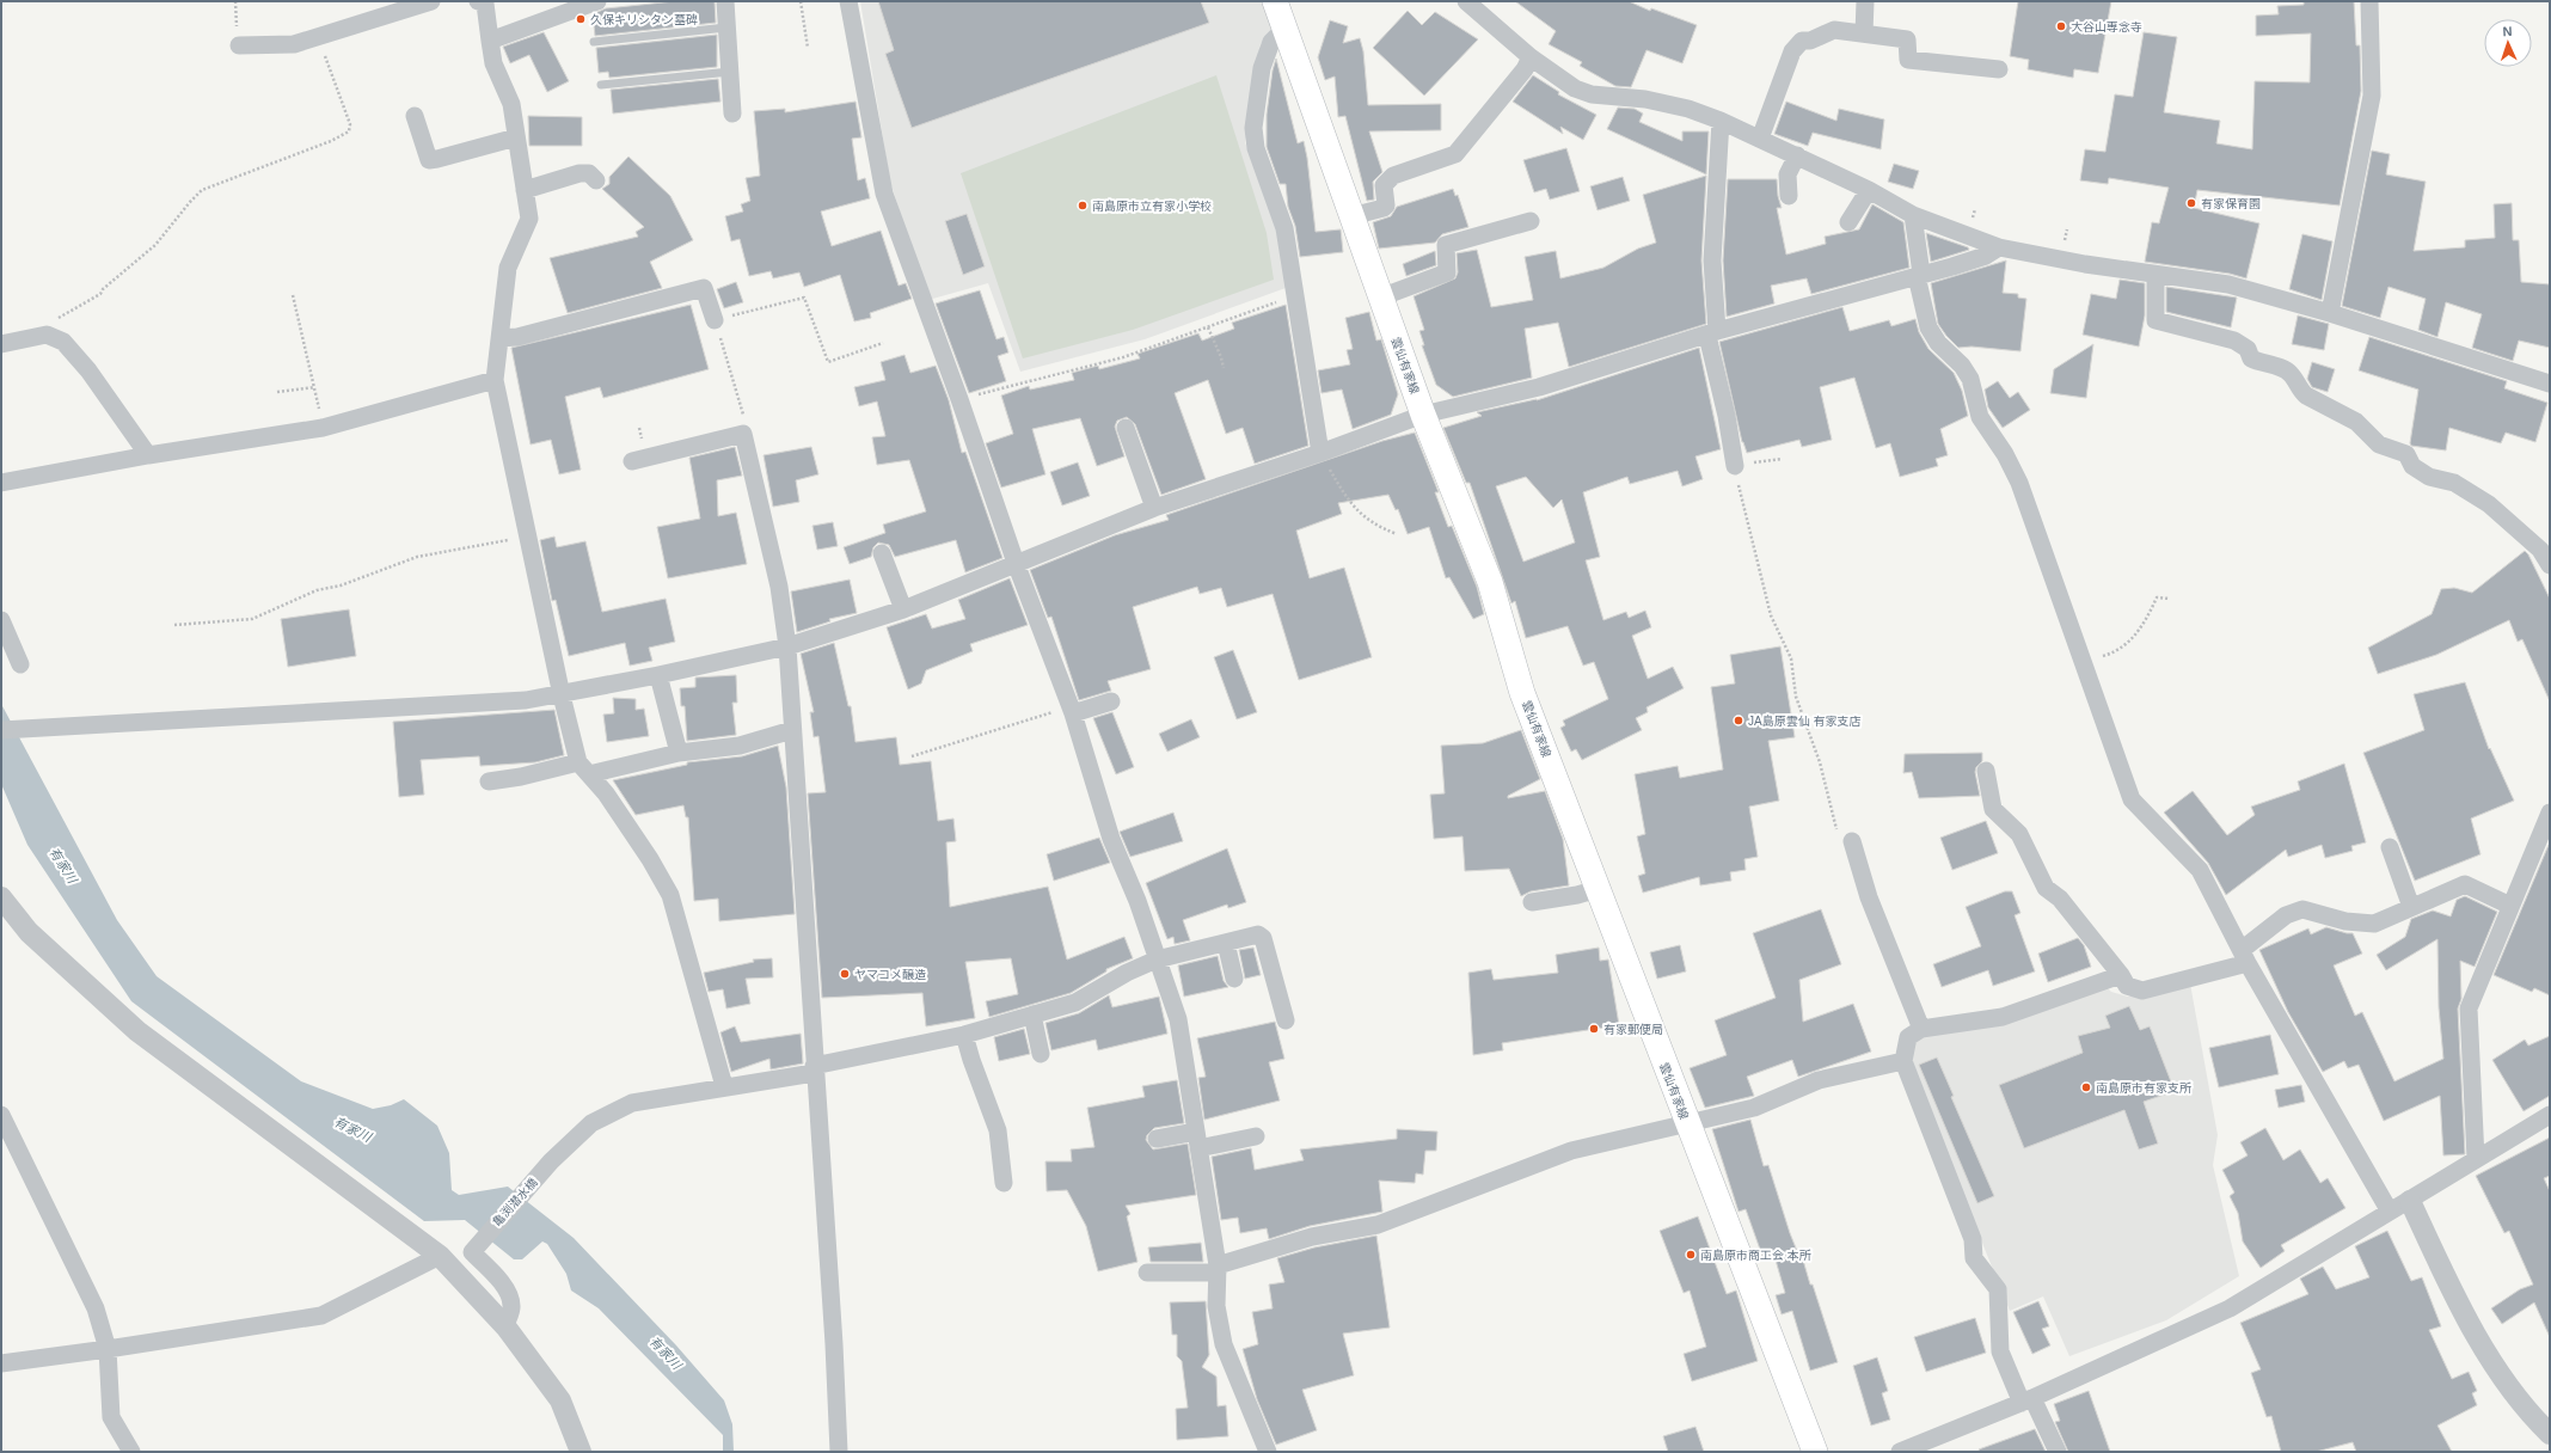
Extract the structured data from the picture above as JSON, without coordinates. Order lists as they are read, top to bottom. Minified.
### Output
{"streets":{"main road":["雲仙有家線"],"street":["亀渕潜水橋"]},"water":["有家川"],"places":["久保キリシタン墓碑","大谷山専念寺","有家保育園","南島原市立有家小学校","JA島原雲仙 有家支店","ヤマコメ醸造","有家郵便局","南島原市有家支所","南島原市商工会 本所"],"north":"top"}
